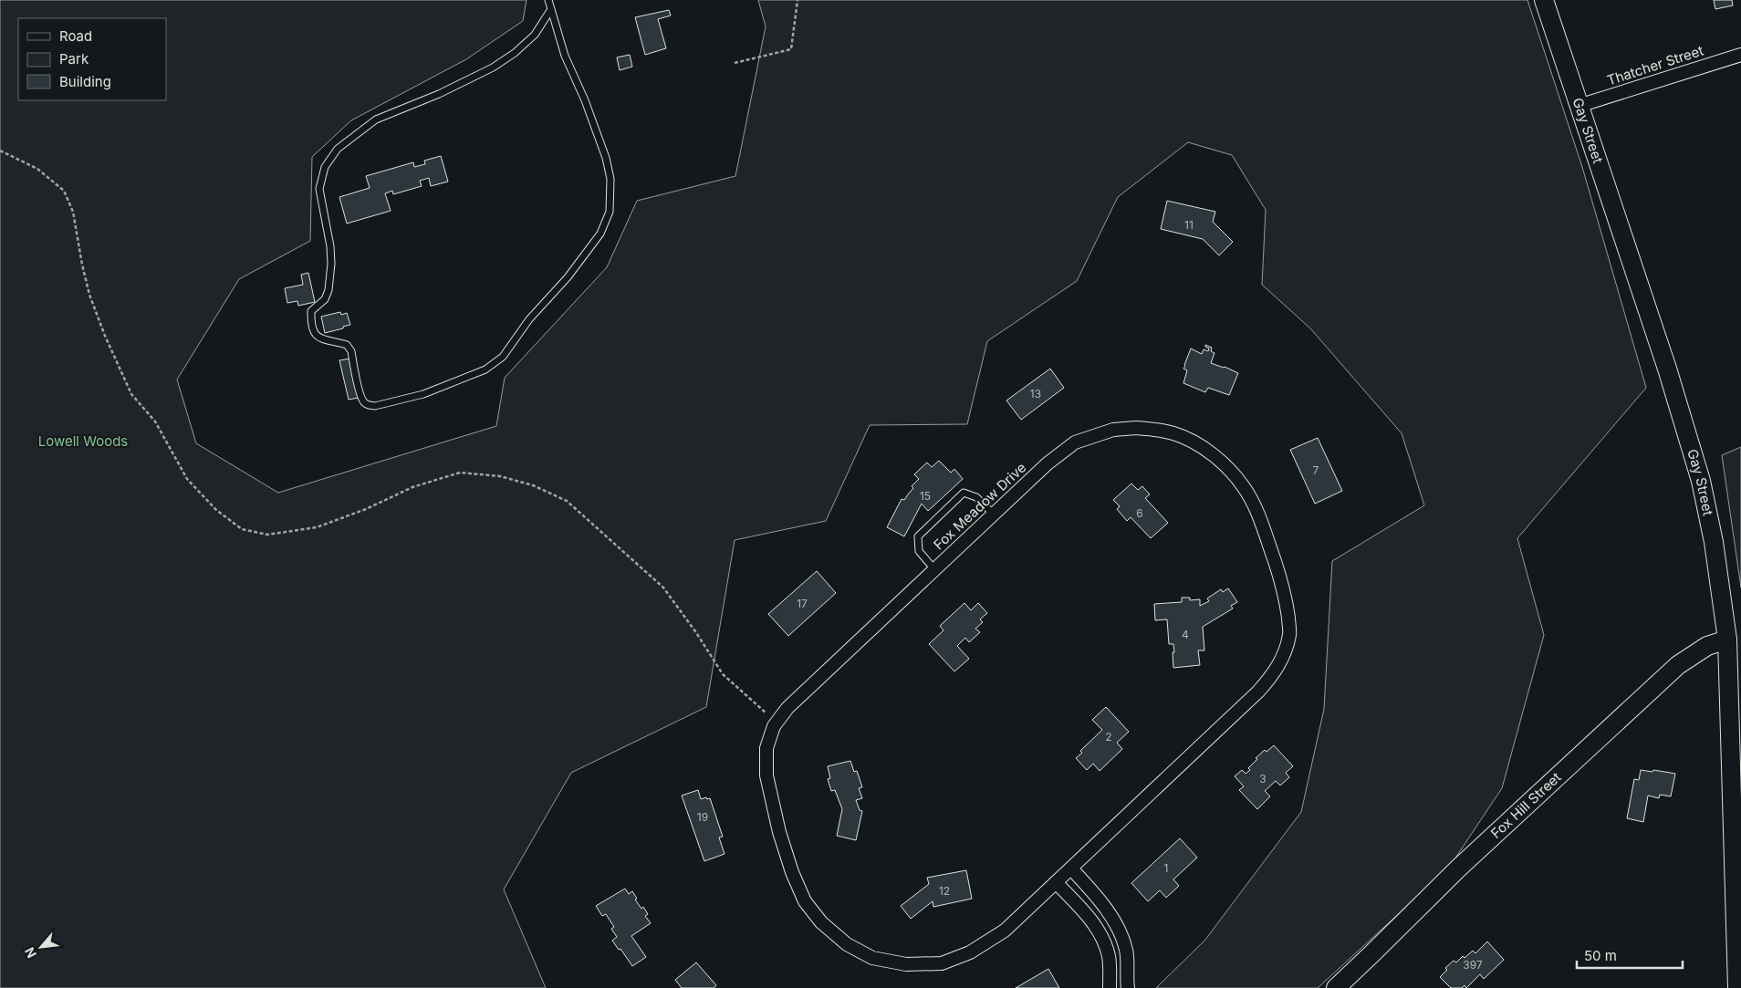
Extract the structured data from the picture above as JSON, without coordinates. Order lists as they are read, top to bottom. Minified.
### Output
{"streets":{"street":["Thatcher Street","Gay Street","Fox Meadow Drive","Fox Hill Street"]},"crossings":[["Thatcher Street","Gay Street"],["Gay Street","Fox Hill Street"]],"parks":["Lowell Woods"],"house_numbers":["11","13","7","15","6","17","4","2","3","19","1","12","397"],"legend":["Road","Park","Building"],"scale_bar":"50 m","north":"bottom left"}
